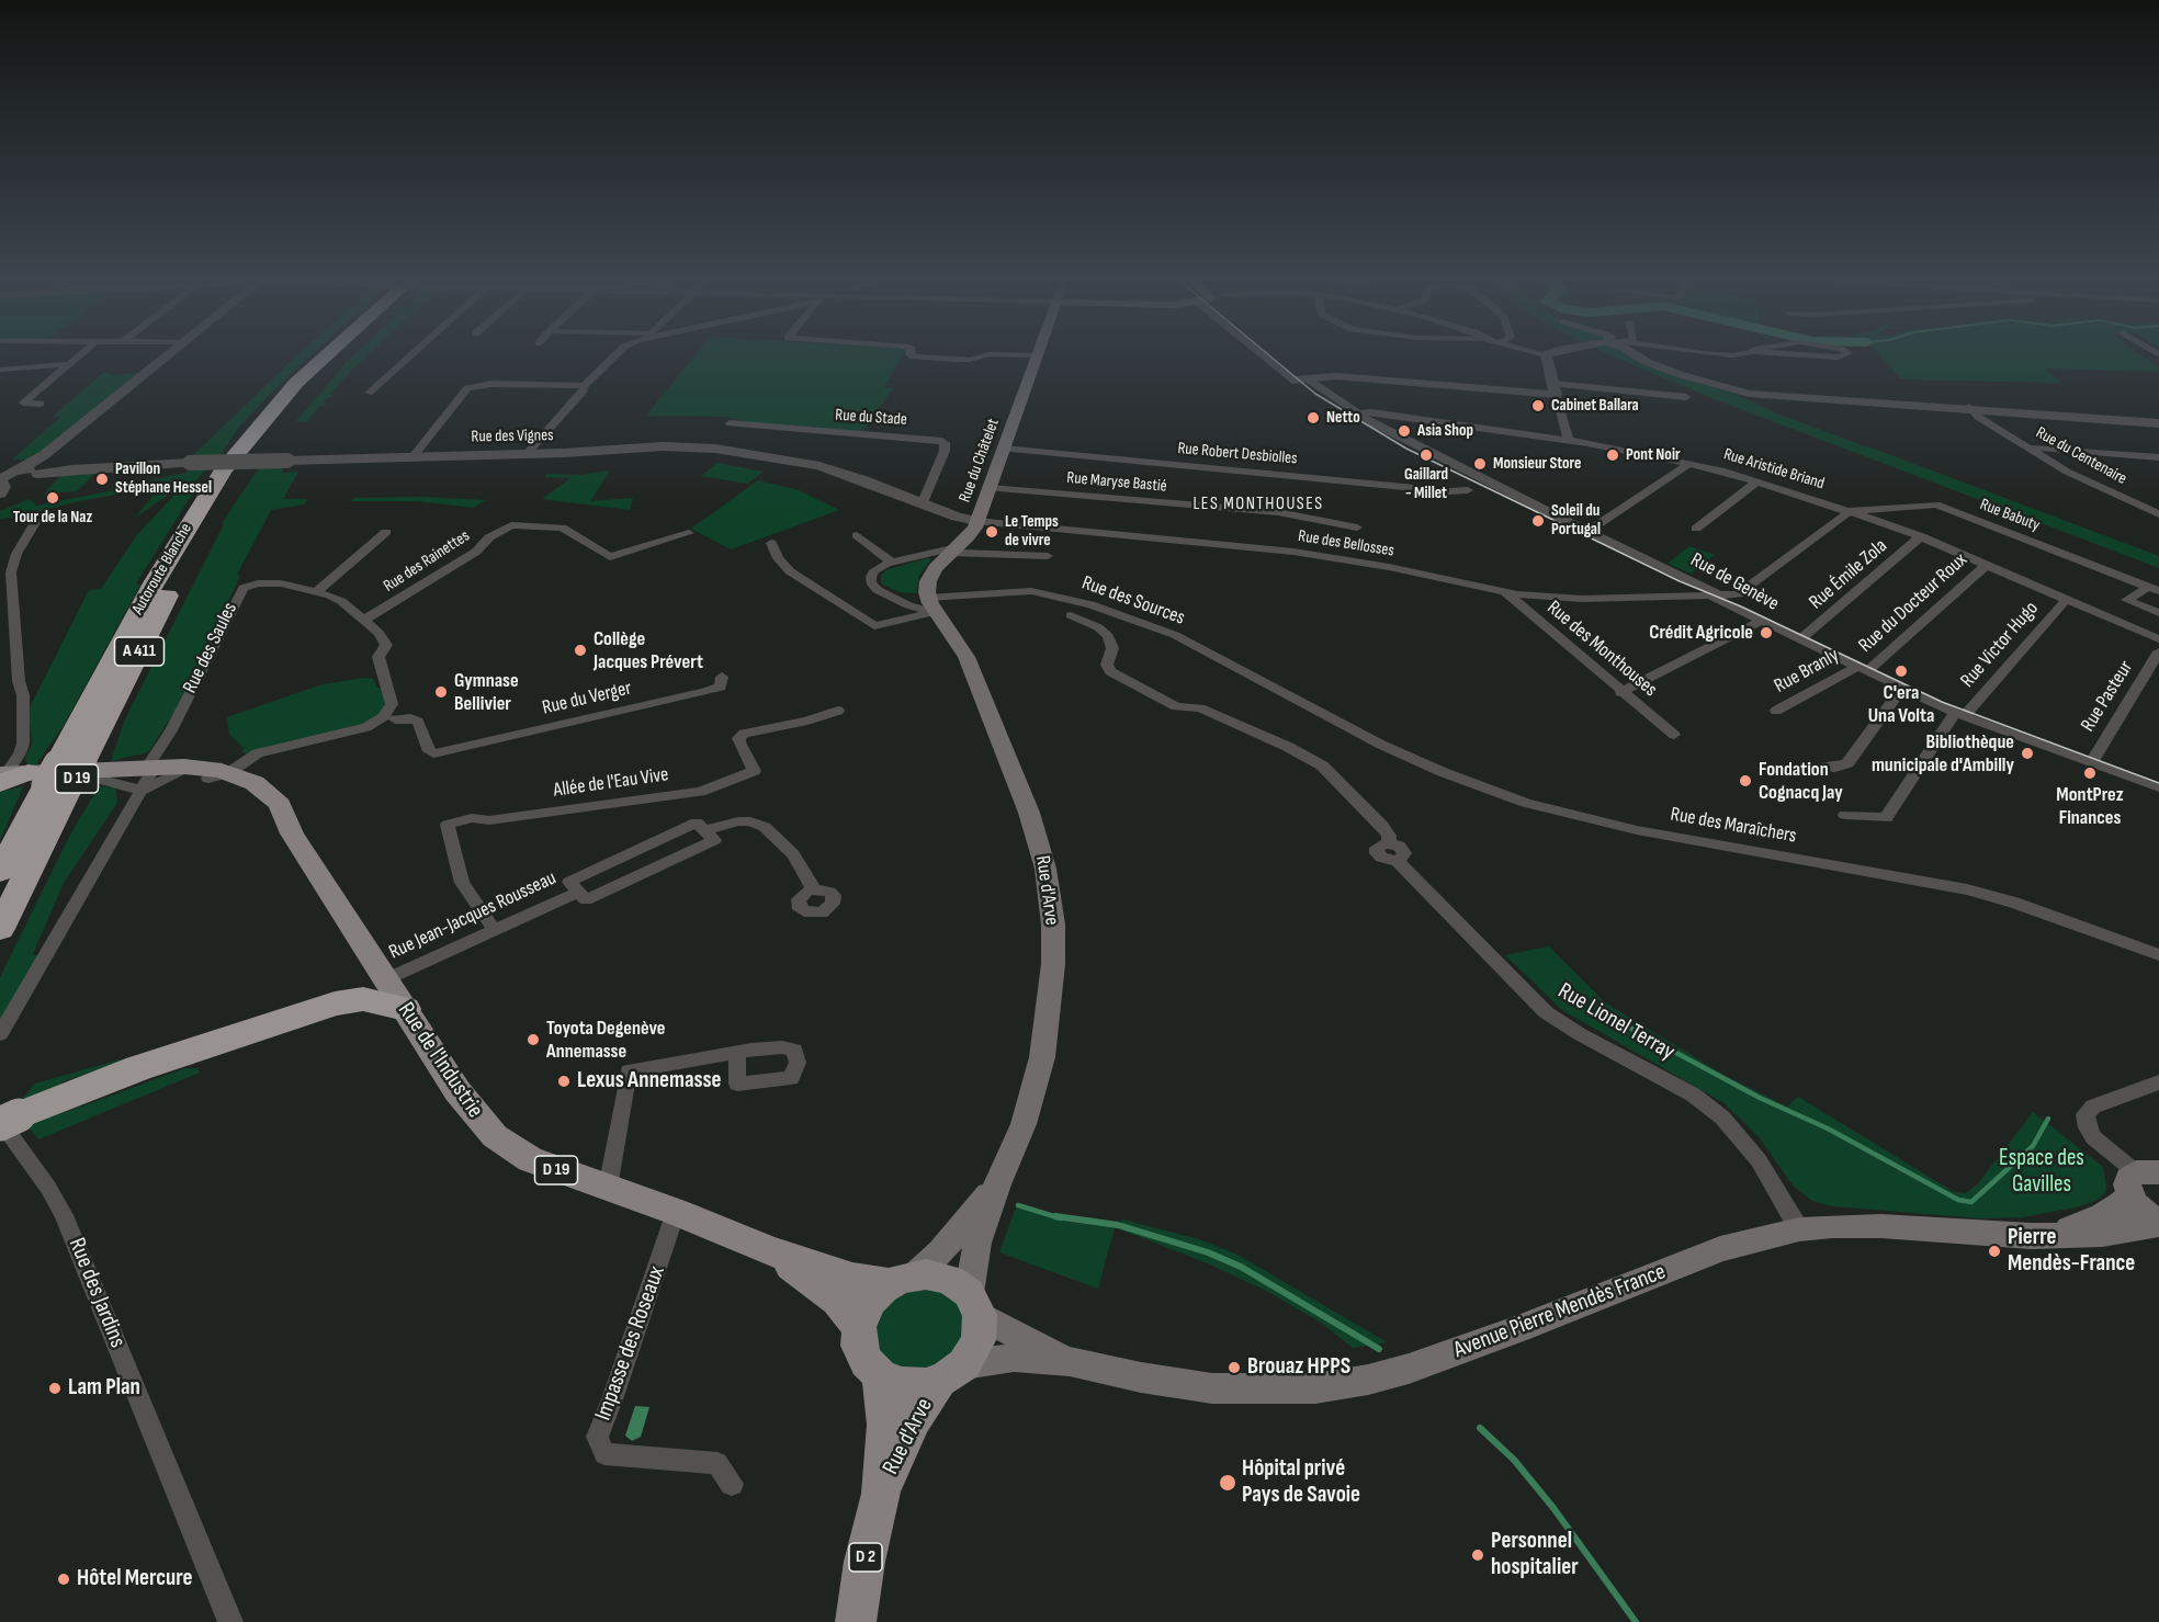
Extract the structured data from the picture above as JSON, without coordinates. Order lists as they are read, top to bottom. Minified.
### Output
{"streets":{"highway":["Autoroute Blanche","A 411"],"main road":["Rue du Châtelet","D 19","Rue d'Arve","Rue de l'Industrie","Avenue Pierre Mendès France","D 2"],"street":["Rue du Stade","Rue des Vignes","Rue Robert Desbiolles","Rue du Centenaire","Rue Aristide Briand","Rue Maryse Bastié","Rue Babuty","Rue des Bellosses","Rue des Rainettes","Rue Émile Zola","Rue de Genève","Rue des Sources","Rue du Docteur Roux","Rue Victor Hugo","Rue des Saules","Rue des Monthouses","Rue Branly","Rue Pasteur","Rue du Verger","Allée de l'Eau Vive","Rue des Maraîchers","Rue Jean-Jacques Rousseau","Rue Lionel Terray","Rue des Jardins","Impasse des Roseaux"]},"crossings":[["Rue du Stade","Rue des Vignes"],["Rue des Vignes","Rue du Châtelet"],["Rue des Vignes","Rue des Bellosses"],["Rue Robert Desbiolles","Rue du Châtelet"],["Rue du Châtelet","Rue Maryse Bastié"],["Rue du Châtelet","Rue des Bellosses"],["Rue Aristide Briand","Rue Babuty"],["Rue Aristide Briand","Rue Émile Zola"],["Rue Aristide Briand","Rue de Genève"],["Rue Aristide Briand","Rue du Docteur Roux"],["Rue Aristide Briand","Rue Victor Hugo"],["Rue des Bellosses","Rue de Genève"],["Rue des Bellosses","Rue des Monthouses"],["Rue des Rainettes","Rue des Saules"],["Autoroute Blanche","Rue de l'Industrie"],["Rue Émile Zola","Rue de Genève"],["Rue de Genève","Rue du Docteur Roux"],["Rue de Genève","Rue Victor Hugo"],["Rue de Genève","Rue Branly"],["Rue de Genève","Rue Pasteur"],["Rue des Sources","Rue des Maraîchers"],["Rue des Sources","Rue d'Arve"],["Rue du Docteur Roux","Rue Branly"],["Rue des Saules","Rue de l'Industrie"],["Allée de l'Eau Vive","Rue Jean-Jacques Rousseau"],["Rue d'Arve","Rue de l'Industrie"],["Rue d'Arve","Avenue Pierre Mendès France"],["Rue Jean-Jacques Rousseau","Rue de l'Industrie"],["Rue Lionel Terray","Avenue Pierre Mendès France"],["Rue de l'Industrie","Avenue Pierre Mendès France"],["Rue de l'Industrie","Impasse des Roseaux"]],"districts":["LES MONTHOUSES"],"parks":["Espace des Gavilles"],"places":["Cabinet Ballara","Netto","Asia Shop","Gaillard - Millet","Pont Noir","Monsieur Store","Pavillon Stéphane Hessel","Tour de la Naz","Soleil du Portugal","Le Temps de vivre","Crédit Agricole","Collège Jacques Prévert","C'era Una Volta","Gymnase Bellivier","Bibliothèque municipale d'Ambilly","MontPrez Finances","Fondation Cognacq Jay","Toyota Degenève Annemasse","Lexus Annemasse","Pierre Mendès-France","Brouaz HPPS","Lam Plan","Hôpital privé Pays de Savoie","Personnel hospitalier","Hôtel Mercure"]}
